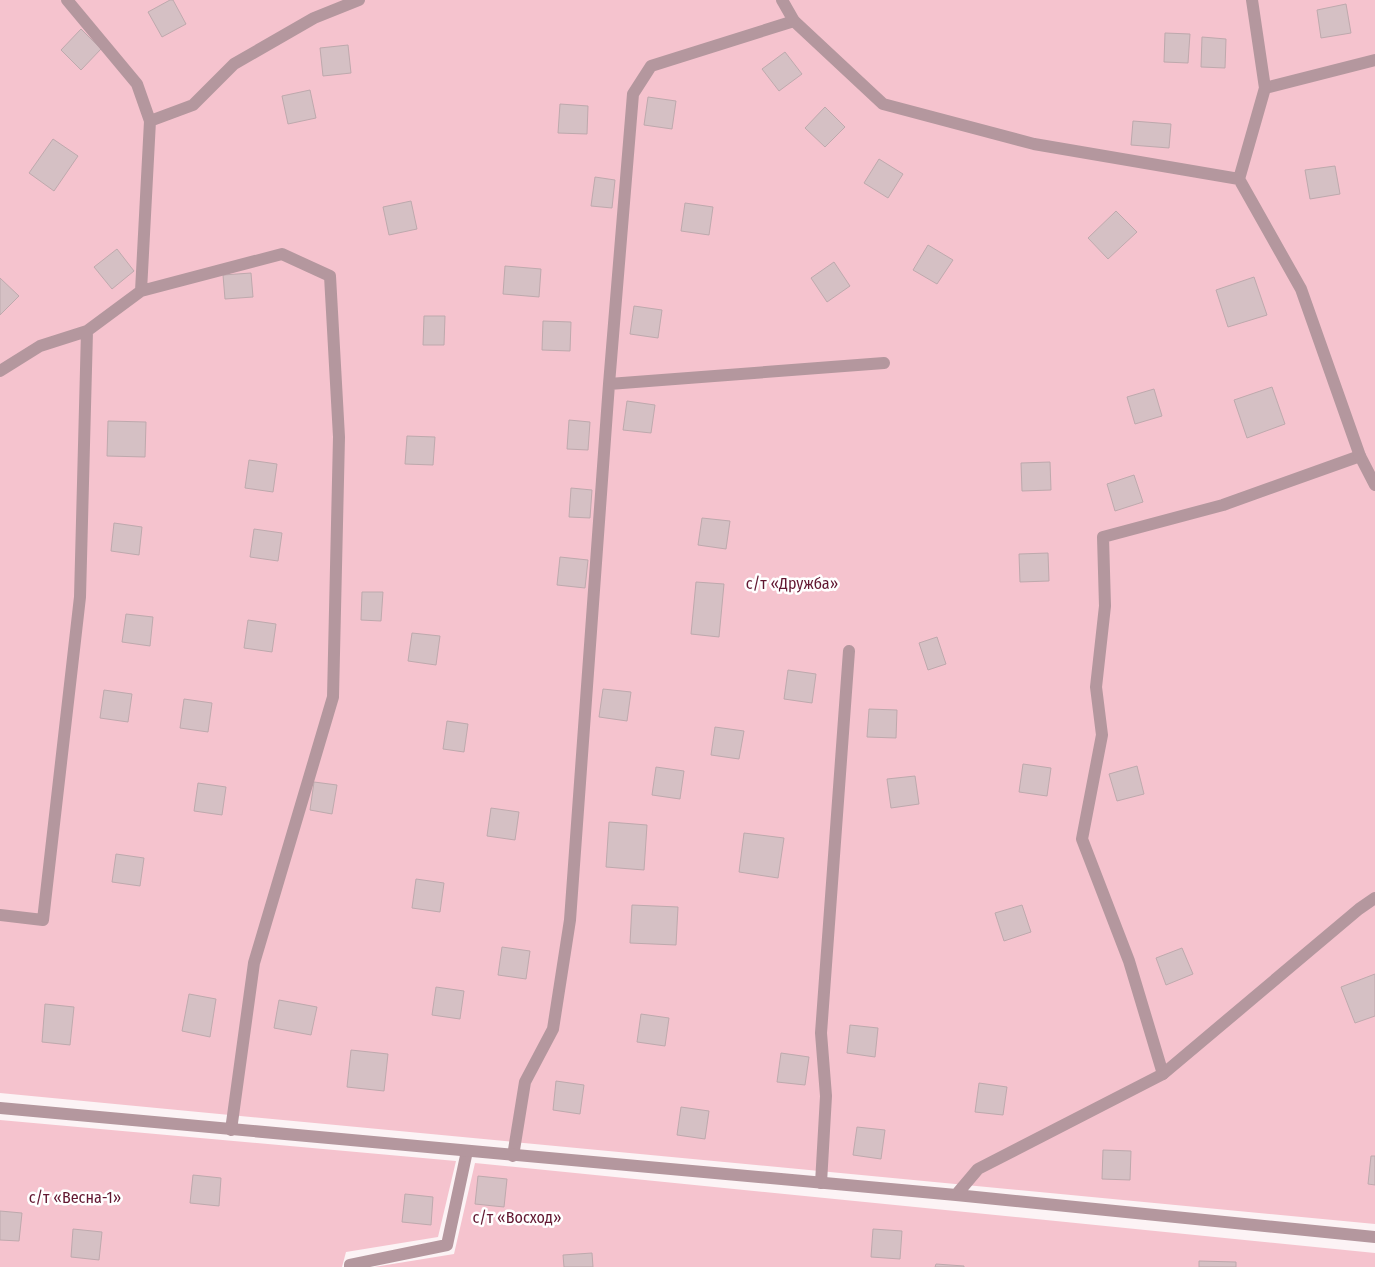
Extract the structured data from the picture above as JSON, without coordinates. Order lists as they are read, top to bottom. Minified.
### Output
{"parks":["с/т «Дружба»","с/т «Весна-1»","с/т «Восход»"]}
